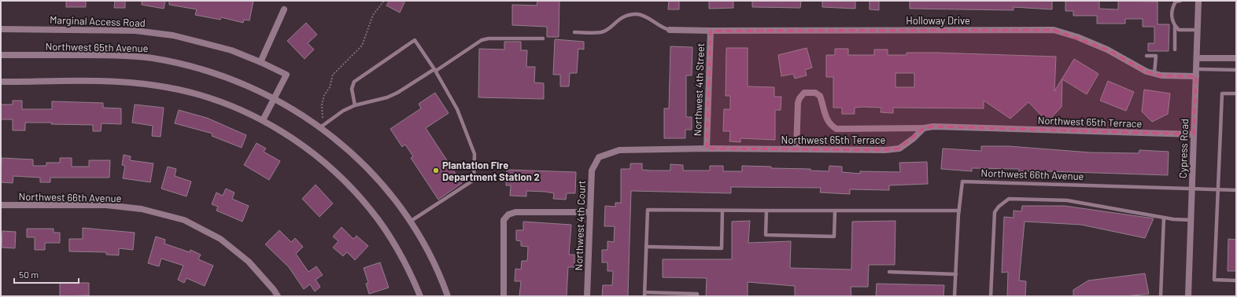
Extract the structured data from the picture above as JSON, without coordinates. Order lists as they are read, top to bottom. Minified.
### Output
{"streets":{"street":["Holloway Drive","Marginal Access Road","Northwest 65th Avenue","Northwest 4th Street","Northwest 65th Terrace","Cypress Road","Northwest 66th Avenue","Northwest 4th Court"]},"crossings":[["Holloway Drive","Northwest 4th Street"],["Holloway Drive","Cypress Road"],["Marginal Access Road","Northwest 65th Avenue"],["Northwest 4th Street","Northwest 65th Terrace"],["Northwest 65th Terrace","Cypress Road"],["Northwest 65th Terrace","Northwest 4th Court"],["Cypress Road","Northwest 66th Avenue"]],"places":["Plantation Fire Department Station 2"],"scale_bar":"50 m"}
